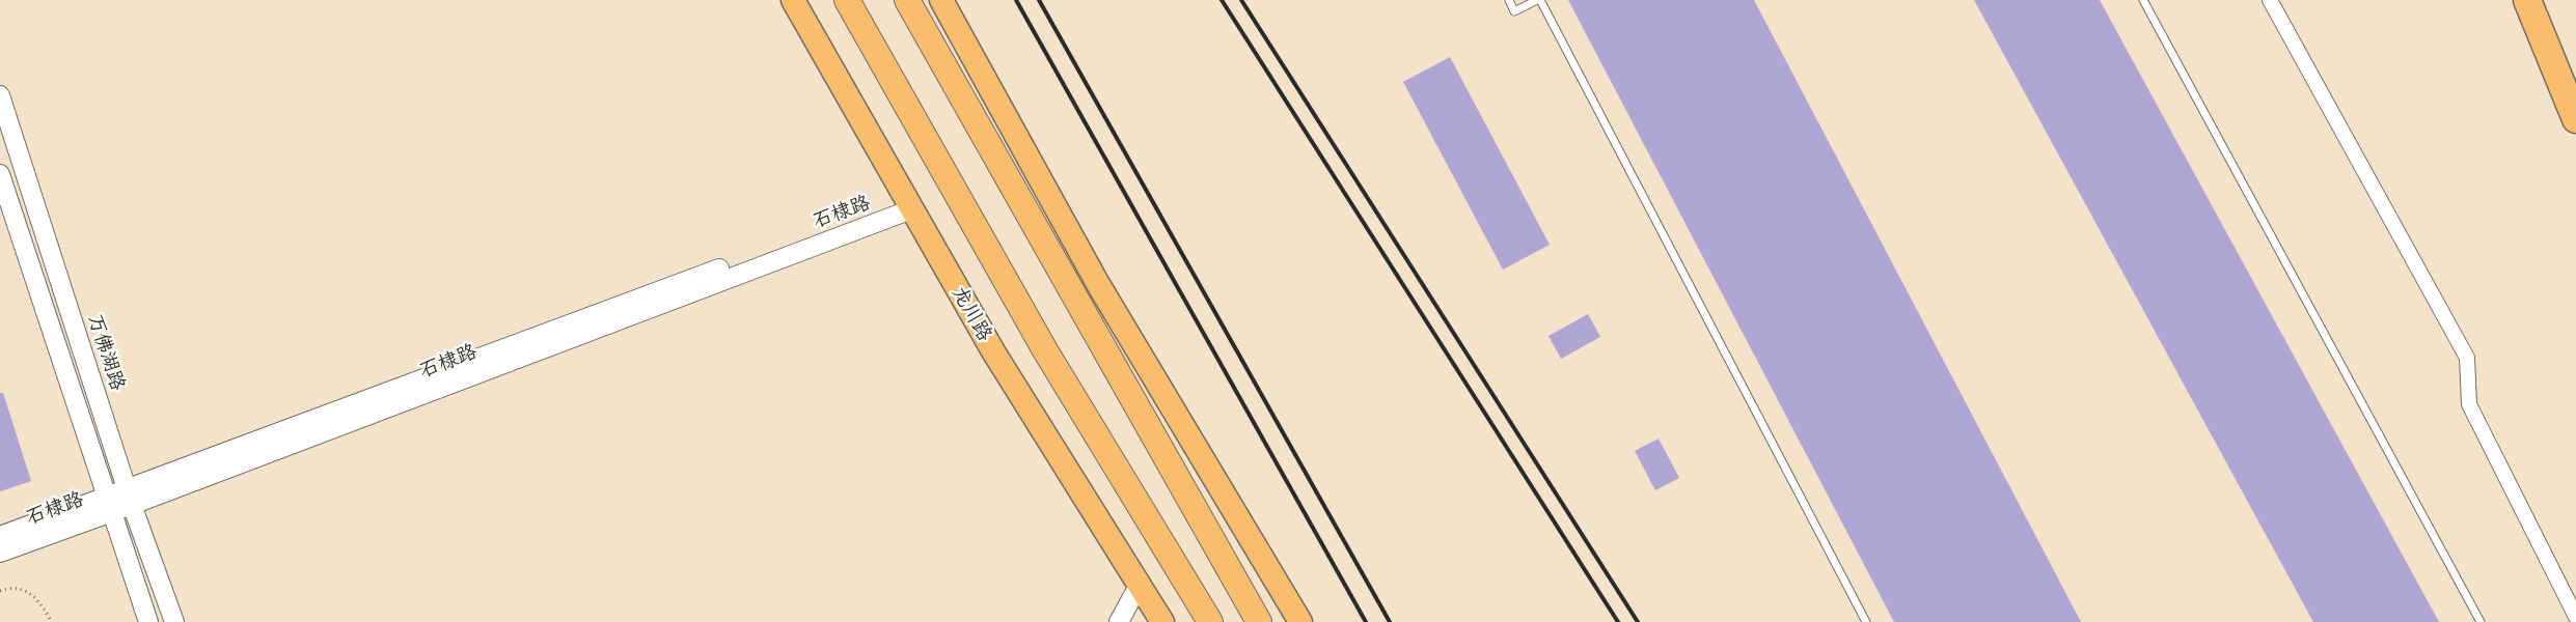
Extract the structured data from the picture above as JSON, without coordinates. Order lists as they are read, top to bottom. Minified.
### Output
{"streets":{"main road":["龙川路"],"street":["石棣路","万佛湖路"]},"crossings":[["石棣路","龙川路"],["石棣路","万佛湖路"]]}
